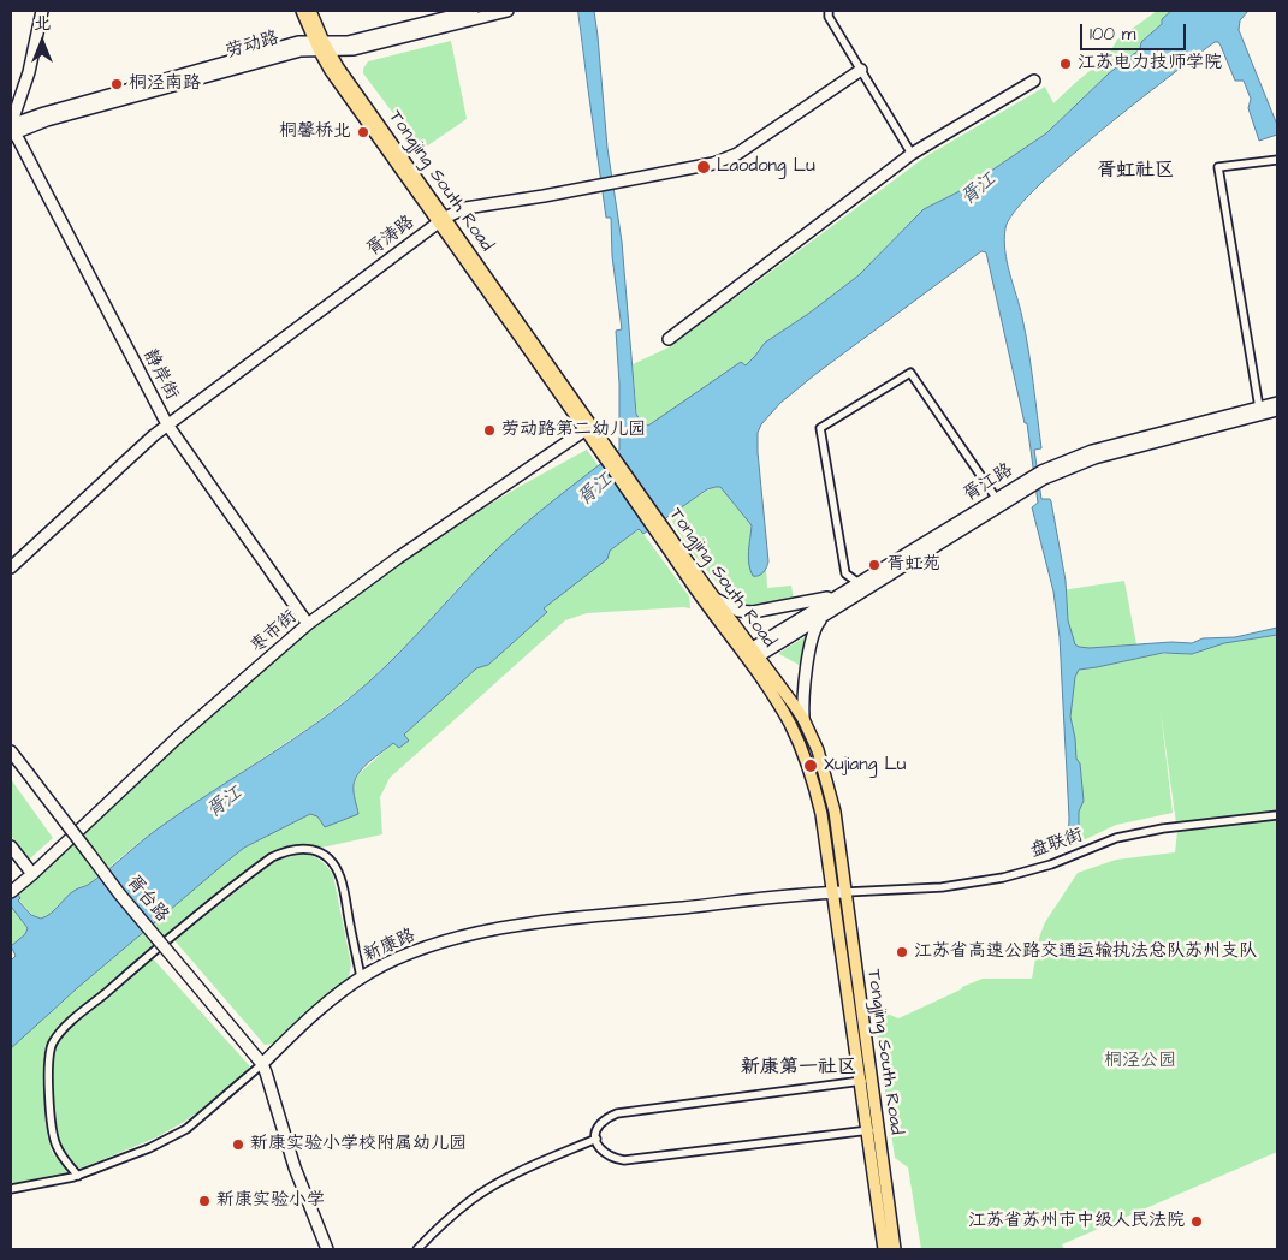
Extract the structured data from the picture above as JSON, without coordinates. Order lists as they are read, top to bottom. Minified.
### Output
{"streets":{"main road":["Tongjing South Road"],"street":["劳动路","胥涛路","静岸街","胥江路","枣市街","盘联街","胥台路","新康路"]},"crossings":[["劳动路","Tongjing South Road"],["劳动路","静岸街"],["Tongjing South Road","胥涛路"],["Tongjing South Road","胥江路"],["Tongjing South Road","枣市街"],["Tongjing South Road","盘联街"],["Tongjing South Road","新康路"],["胥涛路","静岸街"],["静岸街","枣市街"],["盘联街","新康路"],["胥台路","新康路"]],"districts":["胥虹社区","新康第一社区"],"water":["胥江"],"parks":["桐泾公园"],"places":["江苏电力技师学院","桐泾南路","桐馨桥北","Laodong Lu","劳动路第二幼儿园","胥虹苑","Xujiang Lu","江苏省高速公路交通运输执法总队苏州支队","新康实验小学校附属幼儿园","新康实验小学","江苏省苏州市中级人民法院"],"scale_bar":"100 m","north":"top"}
